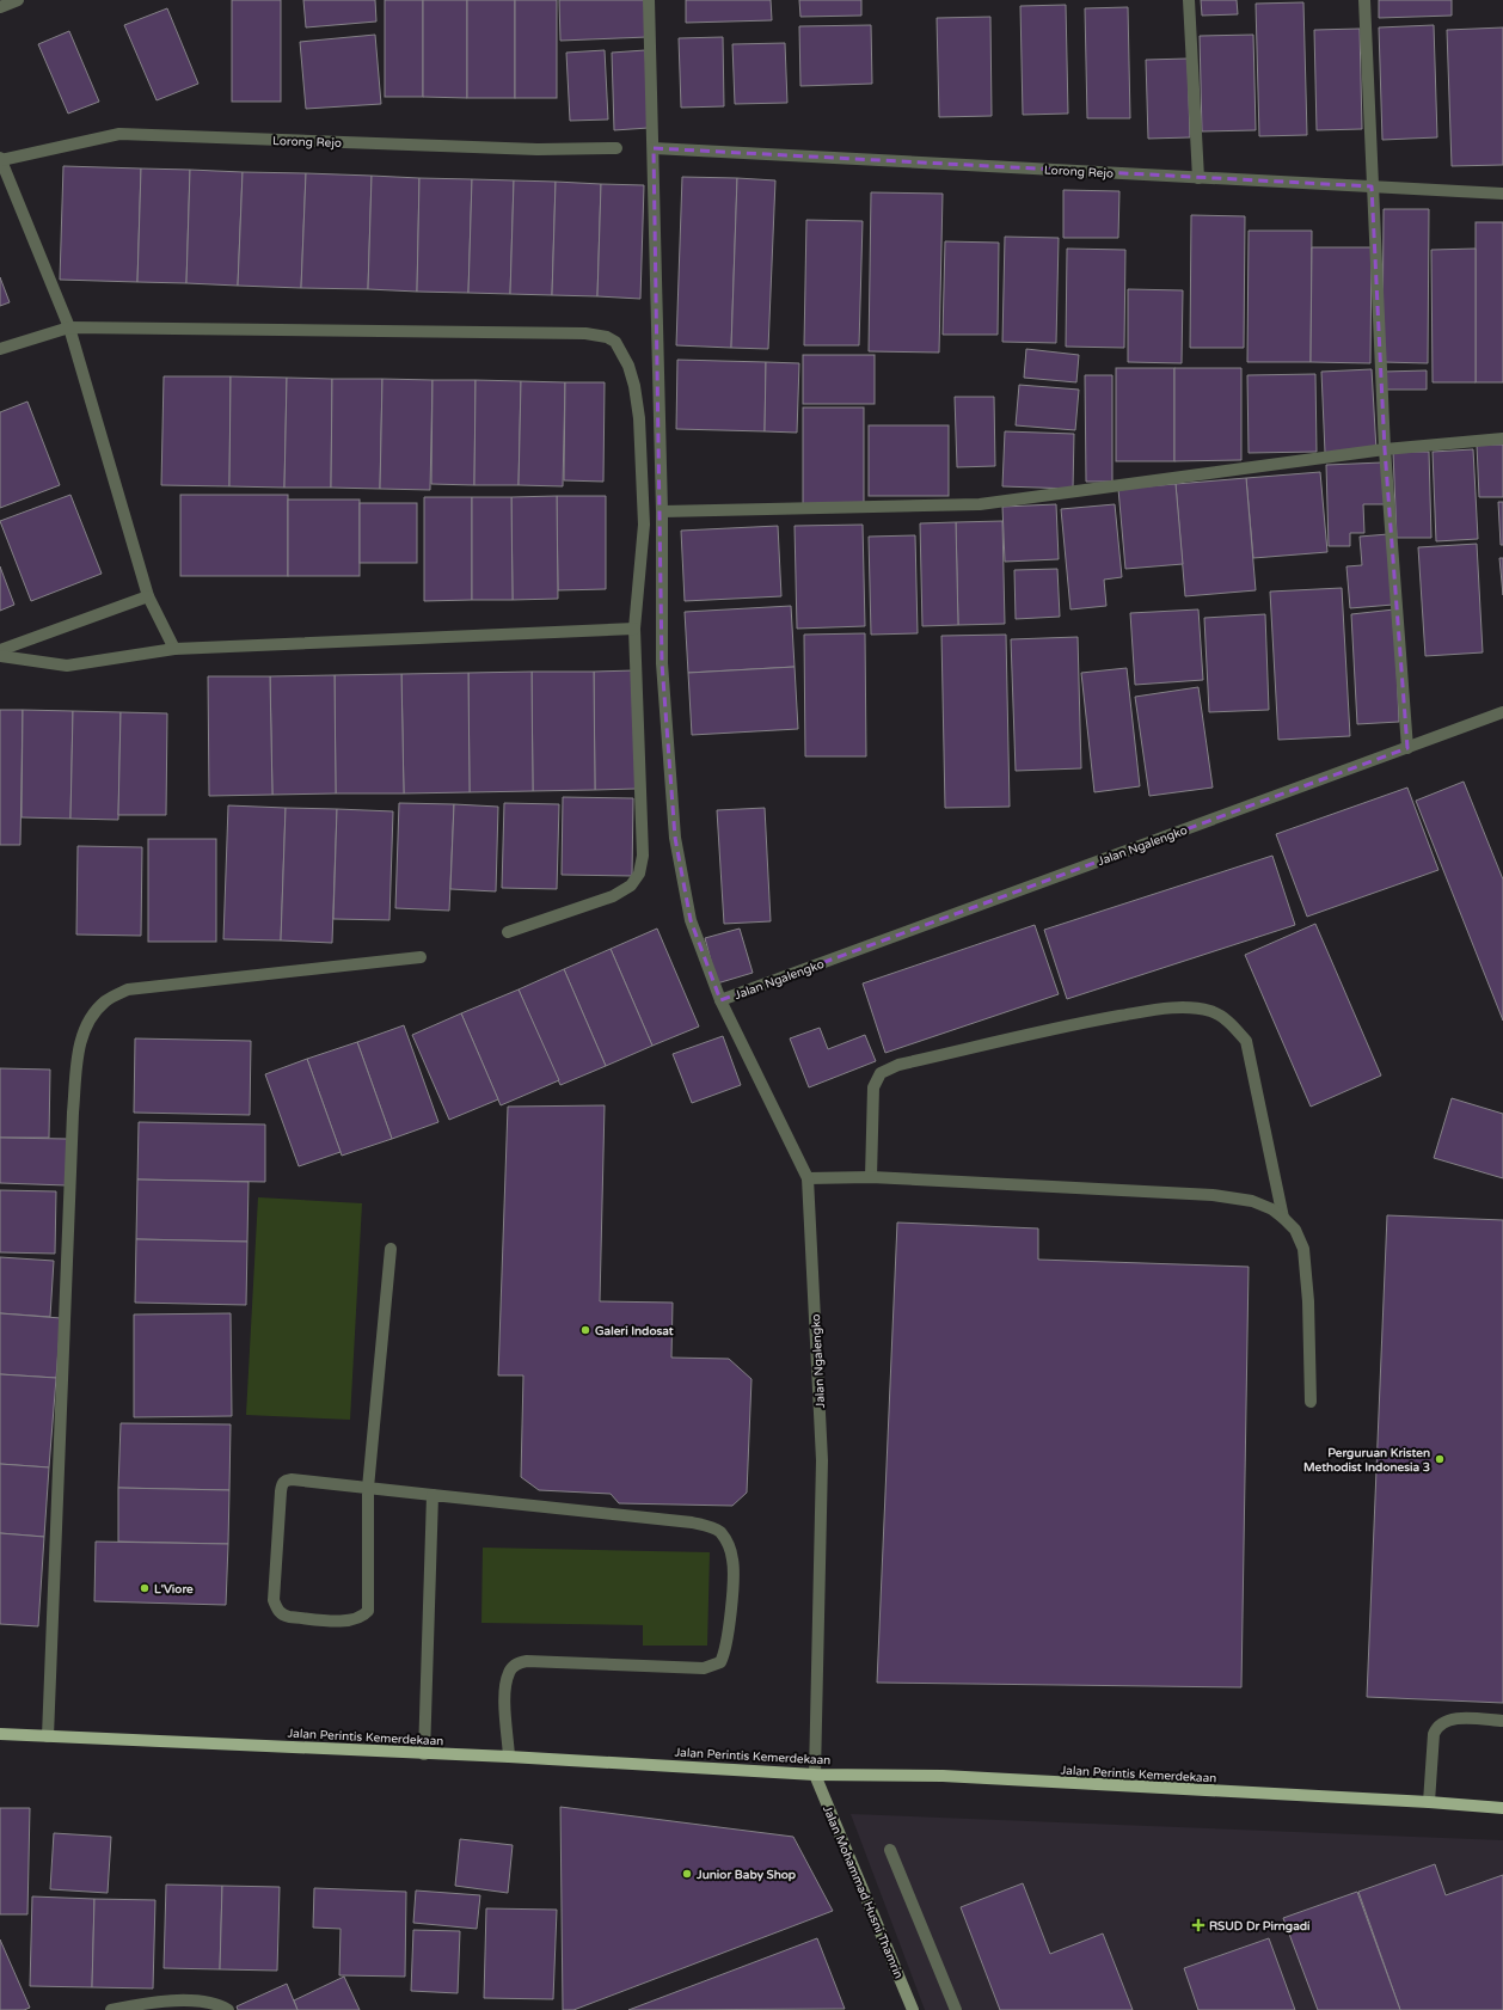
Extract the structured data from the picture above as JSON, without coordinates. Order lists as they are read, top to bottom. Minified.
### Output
{"streets":{"main road":["Jalan Perintis Kemerdekaan","Jalan Mohammad Husni Thamrin"],"street":["Lorong Rejo","Jalan Ngalengko"]},"crossings":[["Jalan Ngalengko","Jalan Perintis Kemerdekaan"],["Jalan Ngalengko","Jalan Mohammad Husni Thamrin"],["Jalan Perintis Kemerdekaan","Jalan Mohammad Husni Thamrin"]],"places":{"other":["Galeri Indosat","Perguruan Kristen Methodist Indonesia 3","L'Viore","Junior Baby Shop"],"health":["RSUD Dr Pirngadi"]}}
